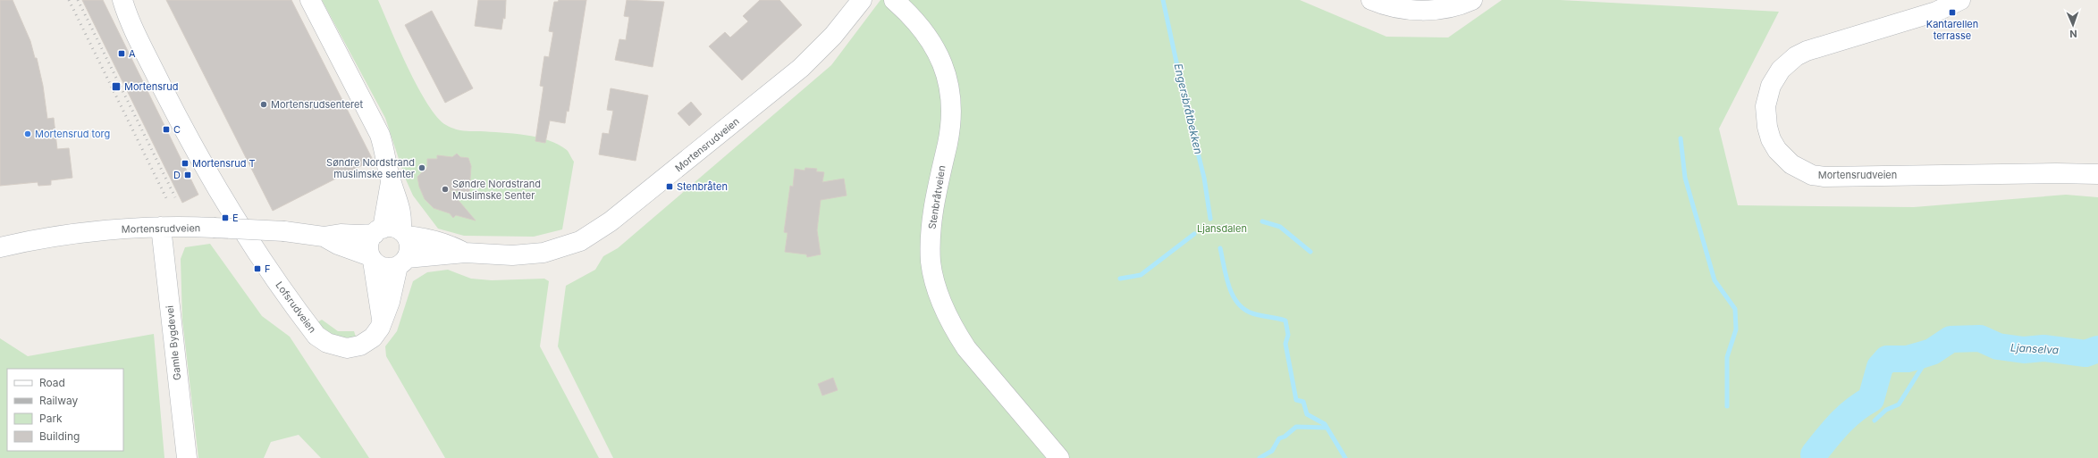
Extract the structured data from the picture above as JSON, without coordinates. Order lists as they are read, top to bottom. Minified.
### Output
{"streets":{"street":["Mortensrudveien","Stenbråtveien","Lofsrudveien","Gamle Bygdevei"]},"crossings":[["Mortensrudveien","Lofsrudveien"],["Mortensrudveien","Gamle Bygdevei"]],"water":["Engersbråtbekken","Ljanselva"],"parks":["Ljansdalen"],"places":{"transit":["Kantarellen terrasse","A","Mortensrud","C","Mortensrud T","D","Stenbråten","E","F"],"other":["Mortensrudsenteret","Mortensrud torg","Søndre Nordstrand muslimske senter","Søndre Nordstrand Muslimske Senter"]},"legend":["Road","Railway","Park","Building"],"north":"bottom"}
